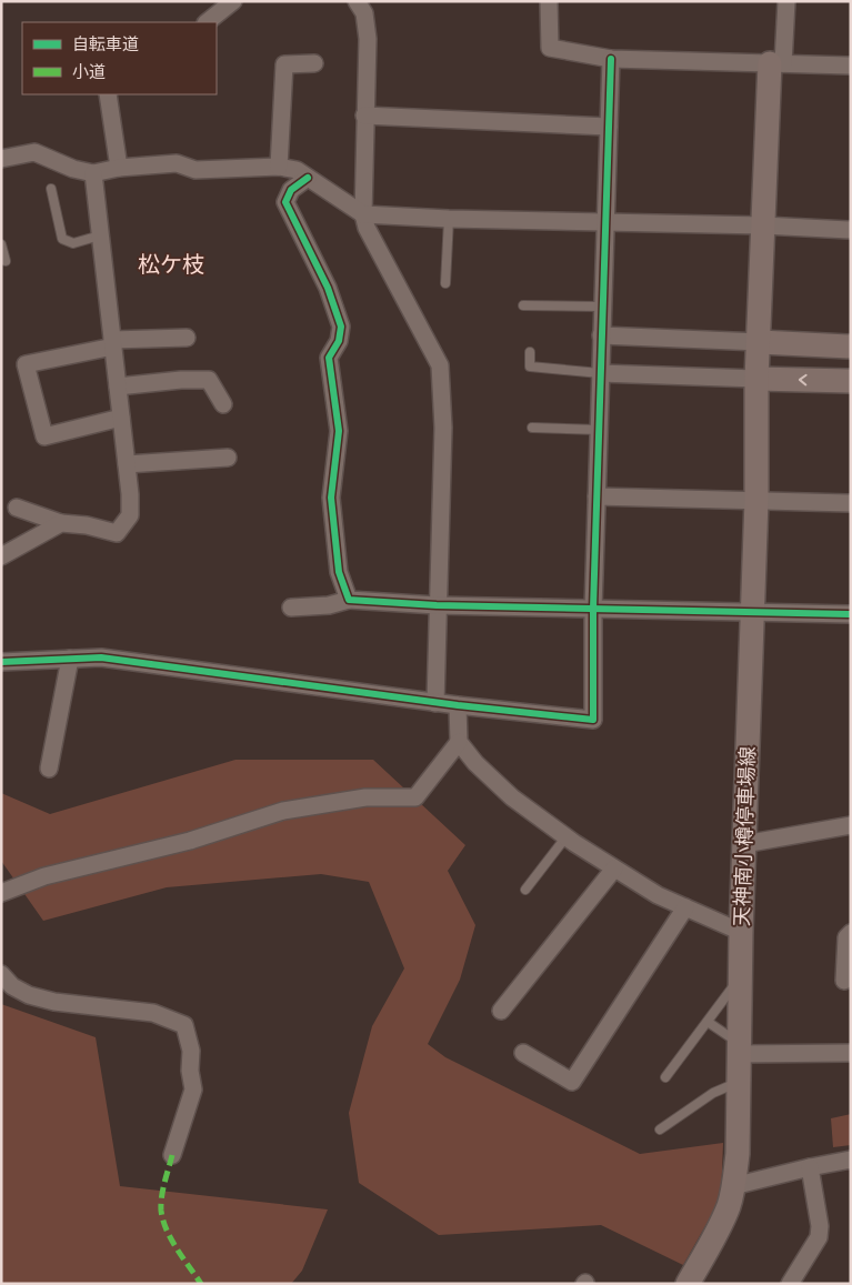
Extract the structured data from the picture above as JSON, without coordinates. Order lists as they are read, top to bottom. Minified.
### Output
{"streets":{"main road":["天神南小樽停車場線"]},"districts":["松ケ枝"],"legend":["自転車道","小道"]}
